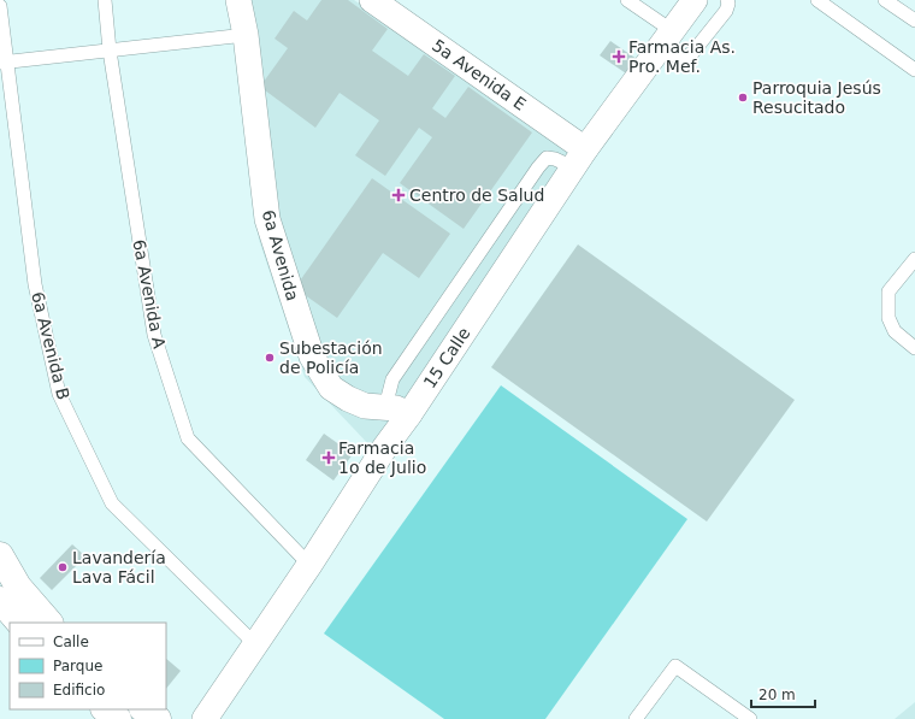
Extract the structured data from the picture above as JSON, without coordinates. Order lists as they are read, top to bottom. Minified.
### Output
{"streets":{"street":["5a Avenida E","6a Avenida","15 Calle"],"lane":["6a Avenida A","6a Avenida B"]},"crossings":[["5a Avenida E","15 Calle"],["6a Avenida","15 Calle"],["6a Avenida A","15 Calle"],["6a Avenida B","15 Calle"]],"places":{"health":["Farmacia As. Pro. Mef.","Centro de Salud","Farmacia 1o de Julio"],"other":["Parroquia Jesús Resucitado","Subestación de Policía","Lavandería Lava Fácil"]},"legend":["Calle","Parque","Edificio"],"scale_bar":"20 m"}
